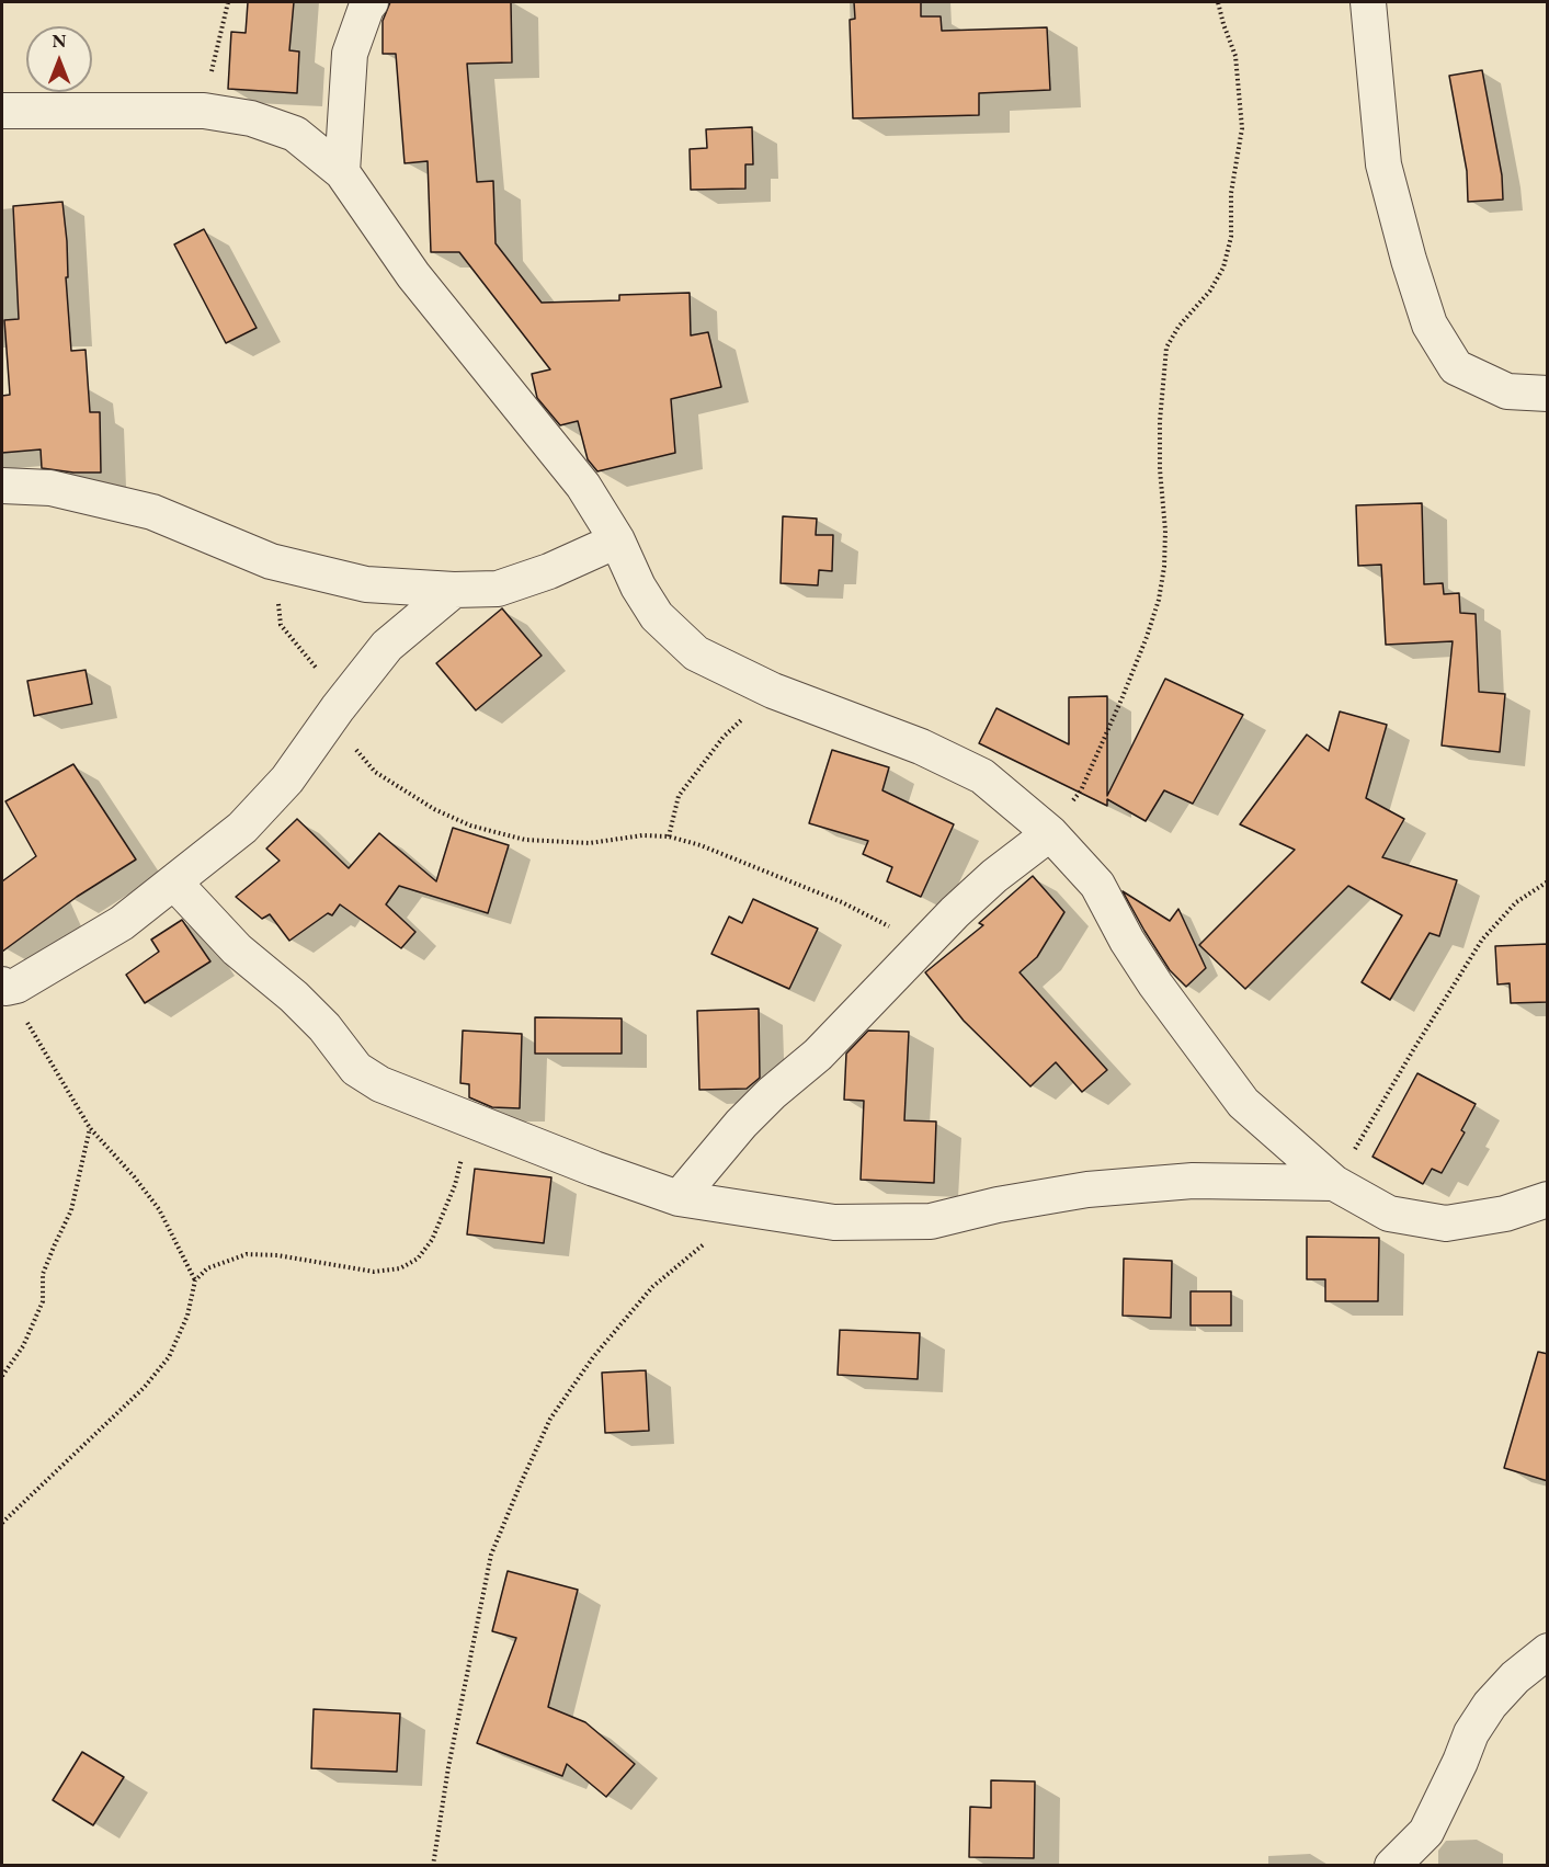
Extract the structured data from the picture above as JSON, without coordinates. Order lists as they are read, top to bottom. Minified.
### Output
{"north":"top"}
